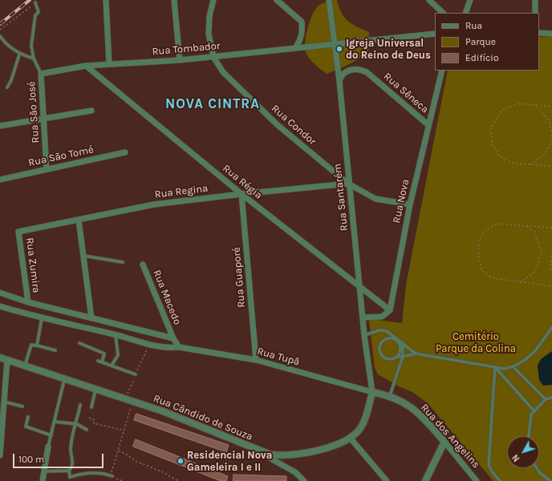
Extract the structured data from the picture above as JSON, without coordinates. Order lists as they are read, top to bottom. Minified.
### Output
{"streets":{"street":["Rua Tombador","Rua Sêneca","Rua São José","Rua Condor","Rua São Tomé","Rua Régia","Rua Regina","Rua Santarém","Rua Nova","Rua Zumira","Rua Guaporé","Rua Macedo","Rua Tupã","Rua Cândido de Souza","Rua dos Angelins"]},"crossings":[["Rua Tombador","Rua São José"],["Rua Tombador","Rua Condor"],["Rua Tombador","Rua Régia"],["Rua Tombador","Rua Santarém"],["Rua Sêneca","Rua Santarém"],["Rua Sêneca","Rua Nova"],["Rua São José","Rua São Tomé"],["Rua Condor","Rua Regina"],["Rua Condor","Rua Santarém"],["Rua Condor","Rua Nova"],["Rua Régia","Rua Regina"],["Rua Régia","Rua Santarém"],["Rua Régia","Rua Nova"],["Rua Régia","Rua Guaporé"],["Rua Regina","Rua Santarém"],["Rua Regina","Rua Zumira"],["Rua Regina","Rua Guaporé"],["Rua Santarém","Rua Tupã"],["Rua Santarém","Rua Cândido de Souza"],["Rua Santarém","Rua dos Angelins"],["Rua Guaporé","Rua Tupã"],["Rua Tupã","Rua Cândido de Souza"],["Rua Tupã","Rua dos Angelins"],["Rua Cândido de Souza","Rua dos Angelins"]],"districts":["NOVA CINTRA"],"parks":["Cemitério Parque da Colina"],"places":["Igreja Universal do Reino de Deus","Residencial Nova Gameleira I e II"],"legend":["Rua","Parque","Edifício"],"scale_bar":"100 m","north":"bottom left"}
